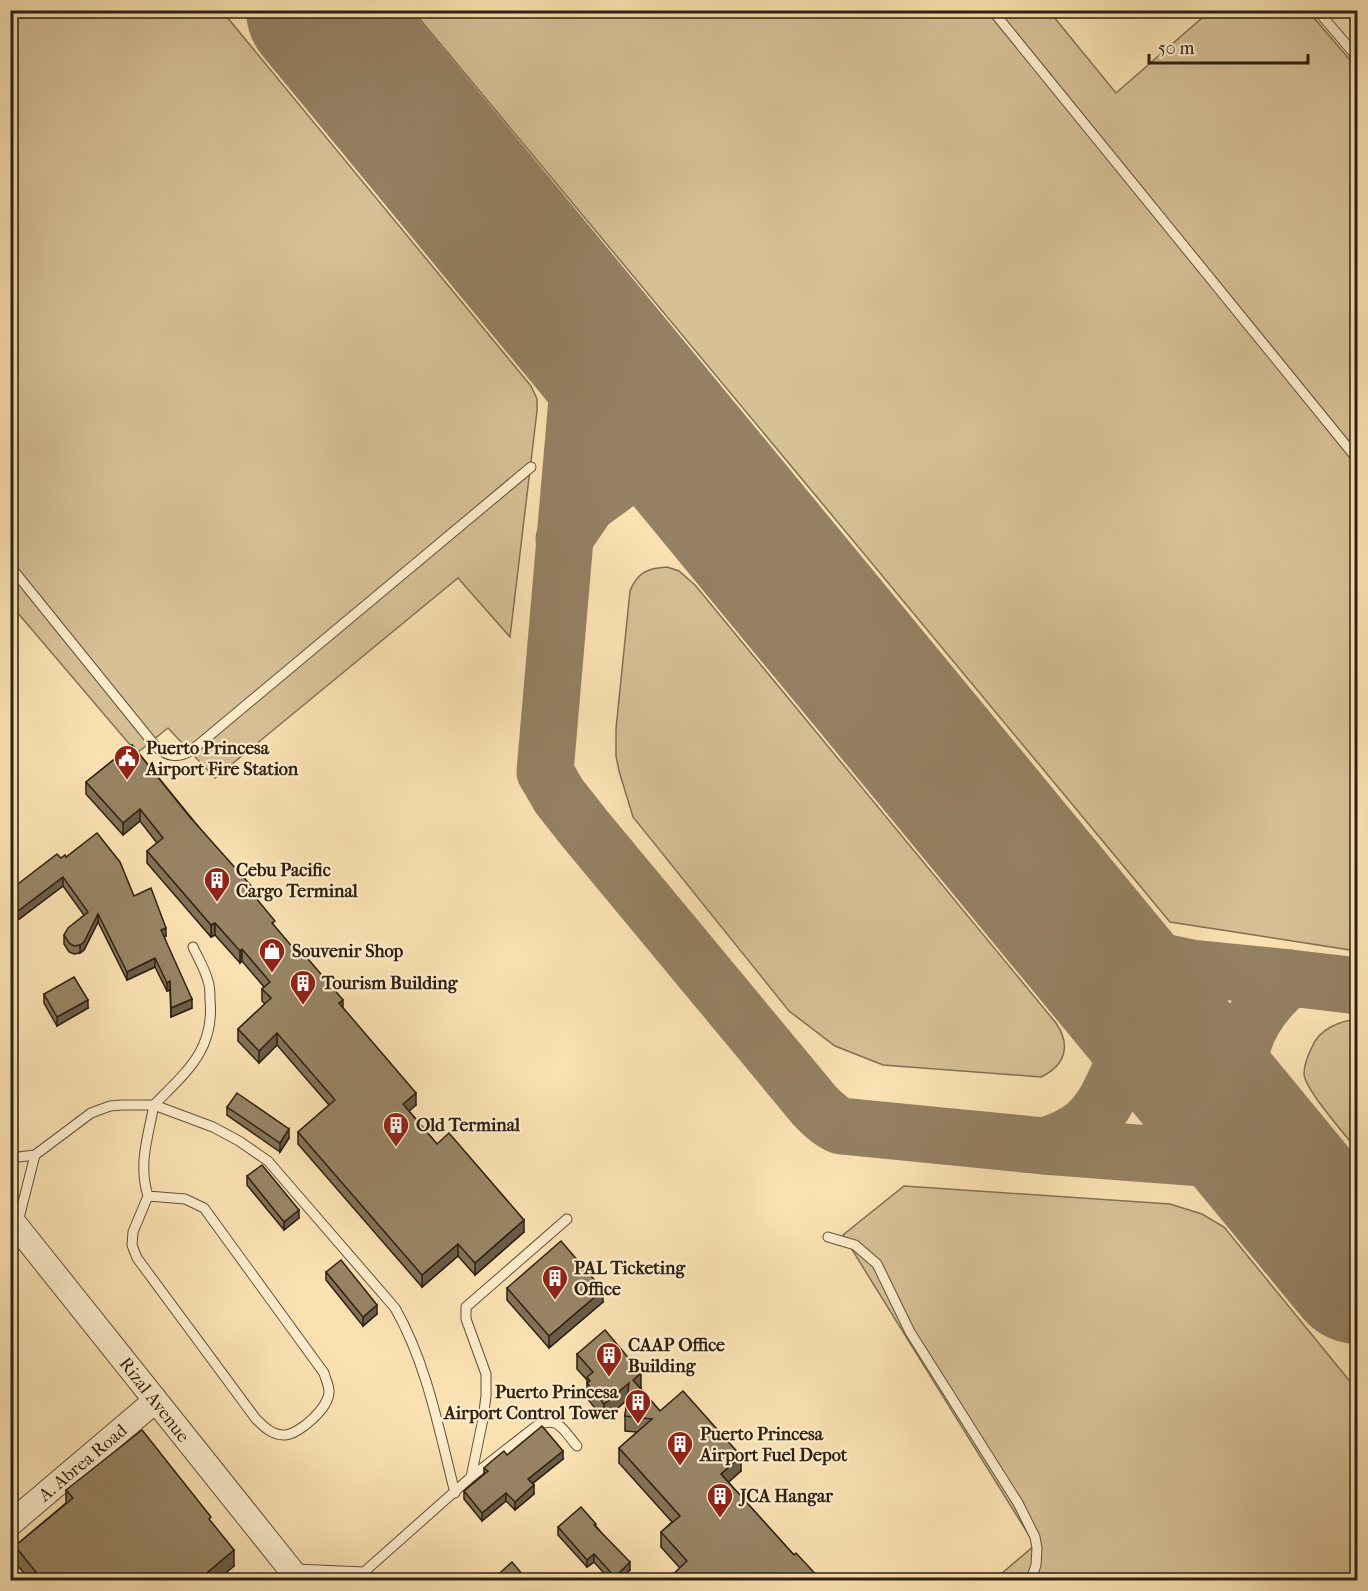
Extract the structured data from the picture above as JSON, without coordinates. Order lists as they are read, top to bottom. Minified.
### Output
{"streets":{"street":["Rizal Avenue","A. Abrea Road"]},"crossings":[["Rizal Avenue","A. Abrea Road"]],"places":{"public building":["Puerto Princesa Airport Fire Station"],"building":["Cebu Pacific Cargo Terminal","Tourism Building","Old Terminal","PAL Ticketing Office","CAAP Office Building","Puerto Princesa Airport Control Tower","Puerto Princesa Airport Fuel Depot","JCA Hangar"],"shop":["Souvenir Shop"]},"scale_bar":"50 m"}
